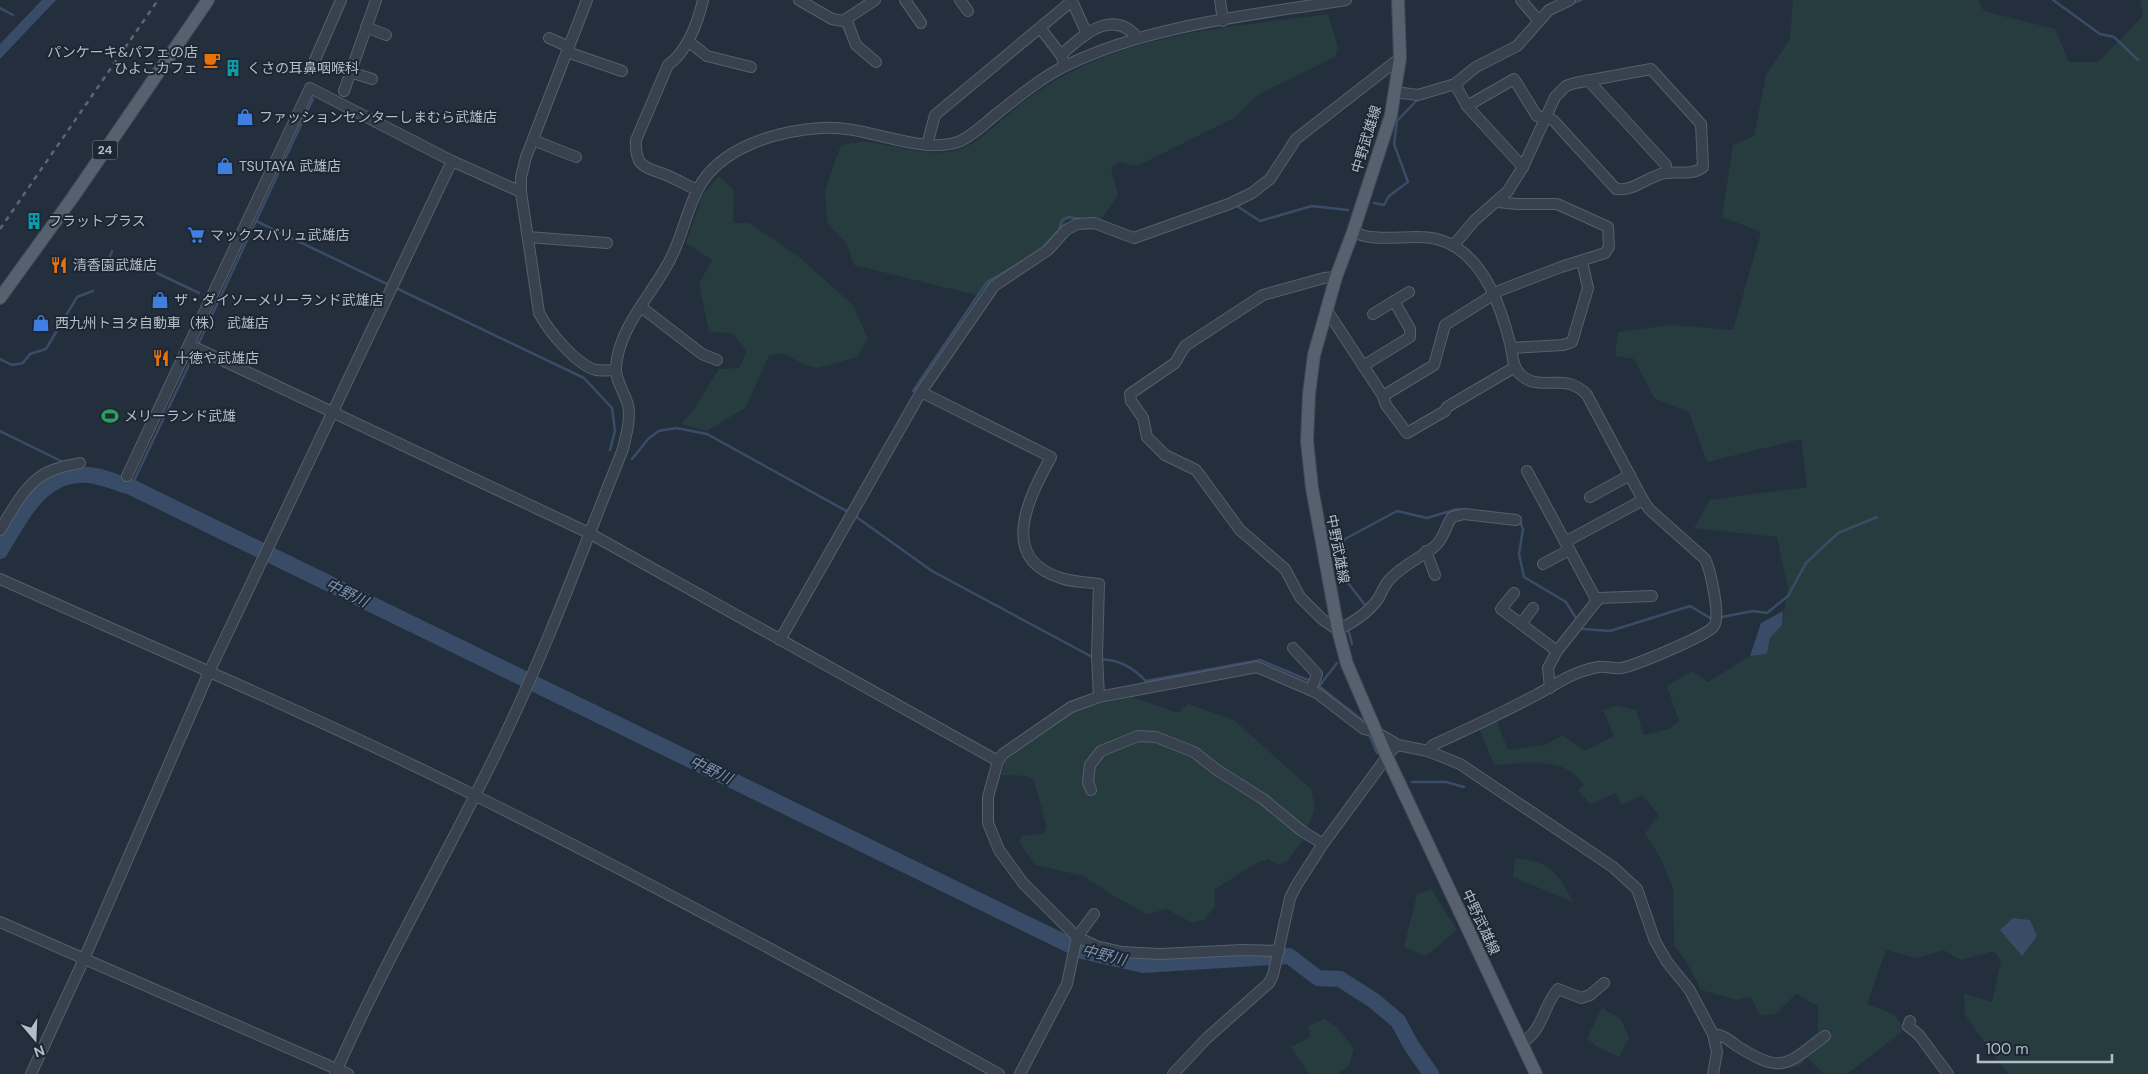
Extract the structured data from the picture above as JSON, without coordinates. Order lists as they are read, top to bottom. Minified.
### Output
{"streets":{"main road":["中野武雄線","24"]},"water":["中野川"],"places":{"cafe":["パンケーキ&パフェの店 ひよこカフェ"],"building":["くさの耳鼻咽喉科","フラットプラス"],"shop":["ファッションセンターしまむら武雄店","TSUTAYA 武雄店","ザ・ダイソーメリーランド武雄店","西九州トヨタ自動車（株） 武雄店"],"supermarket":["マックスバリュ武雄店"],"restaurant":["清香園武雄店","十徳や武雄店"],"sports":["メリーランド武雄"]},"scale_bar":"100 m","north":"bottom"}
